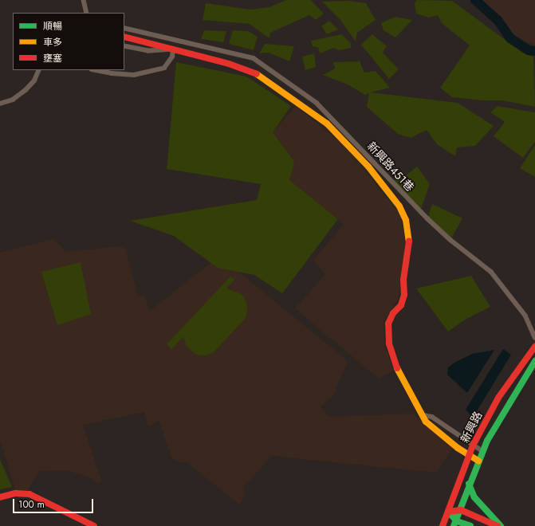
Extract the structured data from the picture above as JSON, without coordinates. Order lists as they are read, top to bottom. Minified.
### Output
{"streets":{"street":["新興路451巷","新興路"]},"legend":["順暢","車多","壅塞"],"scale_bar":"100 m"}
